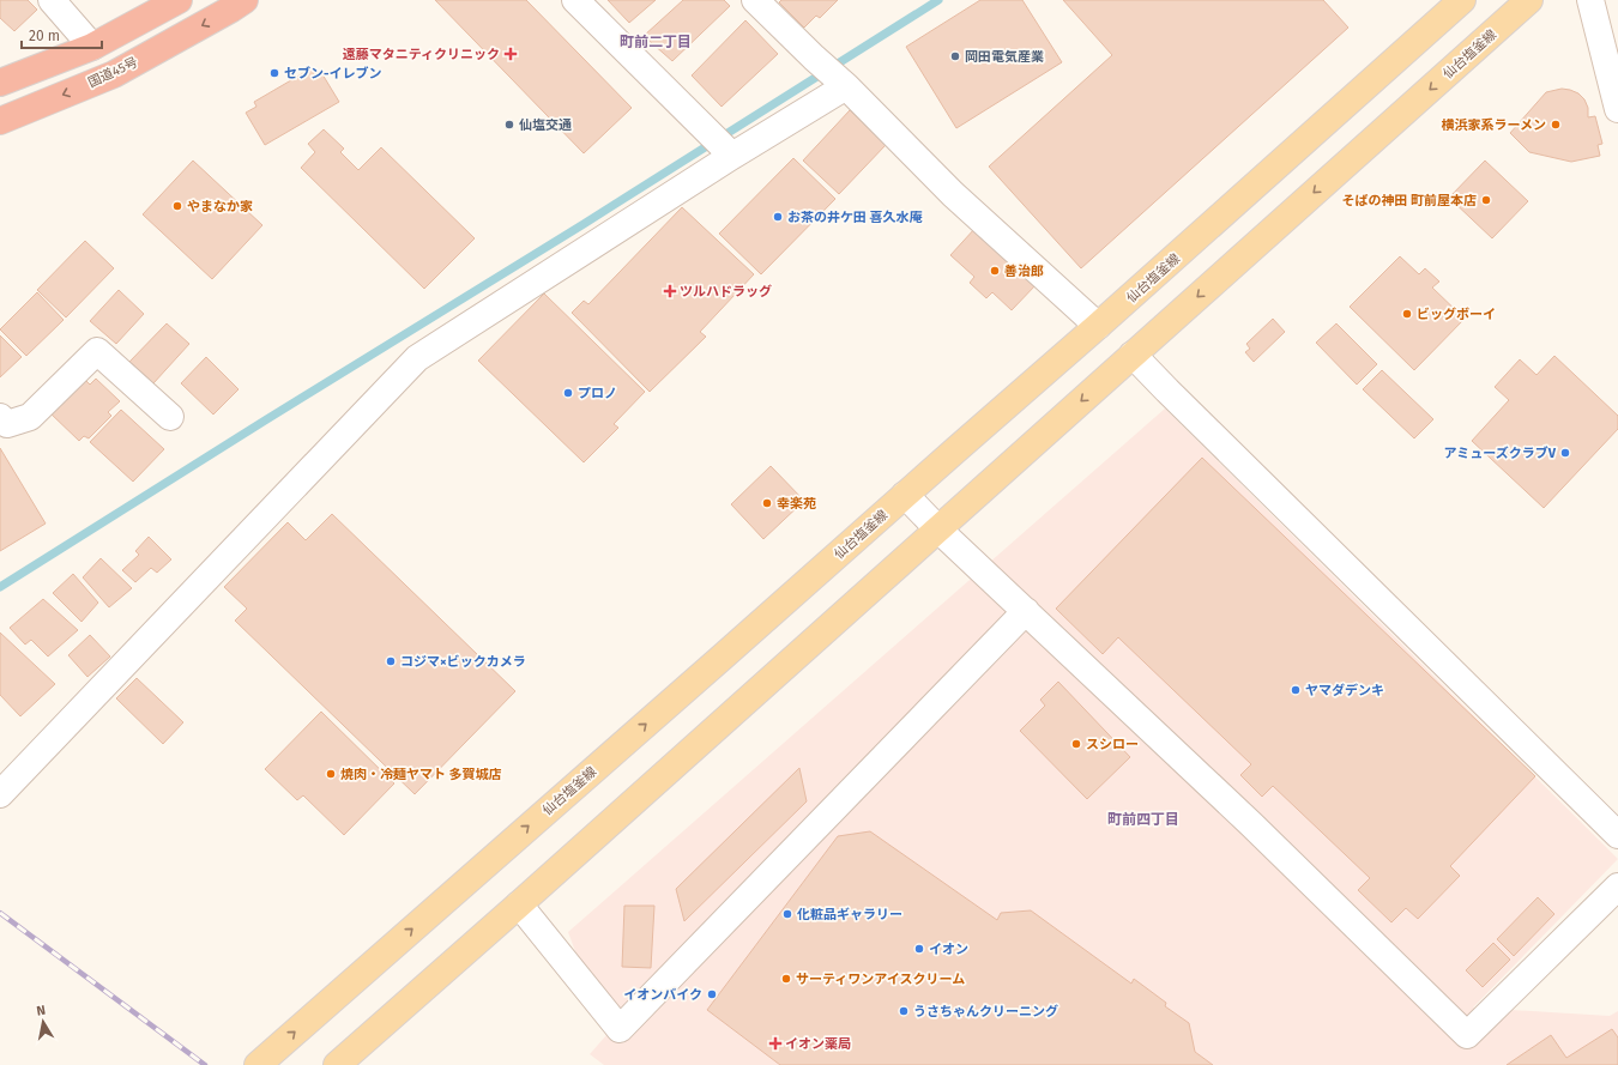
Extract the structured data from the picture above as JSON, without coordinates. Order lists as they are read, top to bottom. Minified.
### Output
{"streets":{"highway":["国道45号"],"main road":["仙台塩釜線"]},"districts":["町前二丁目","町前四丁目"],"places":{"health":["遠藤マタニティクリニック","ツルハドラッグ","イオン薬局"],"other":["岡田電気産業","セブン-イレブン","仙塩交通","横浜家系ラーメン","そばの神田 町前屋本店","やまなか家","お茶の井ケ田 喜久水庵","善治郎","ビッグボーイ","プロノ","アミューズクラブV","幸楽苑","コジマ×ビックカメラ","ヤマダデンキ","スシロー","焼肉・冷麺ヤマト 多賀城店","化粧品ギャラリー","イオン","サーティワンアイスクリーム","イオンバイク","うさちゃんクリーニング"]},"scale_bar":"20 m","north":"top"}
